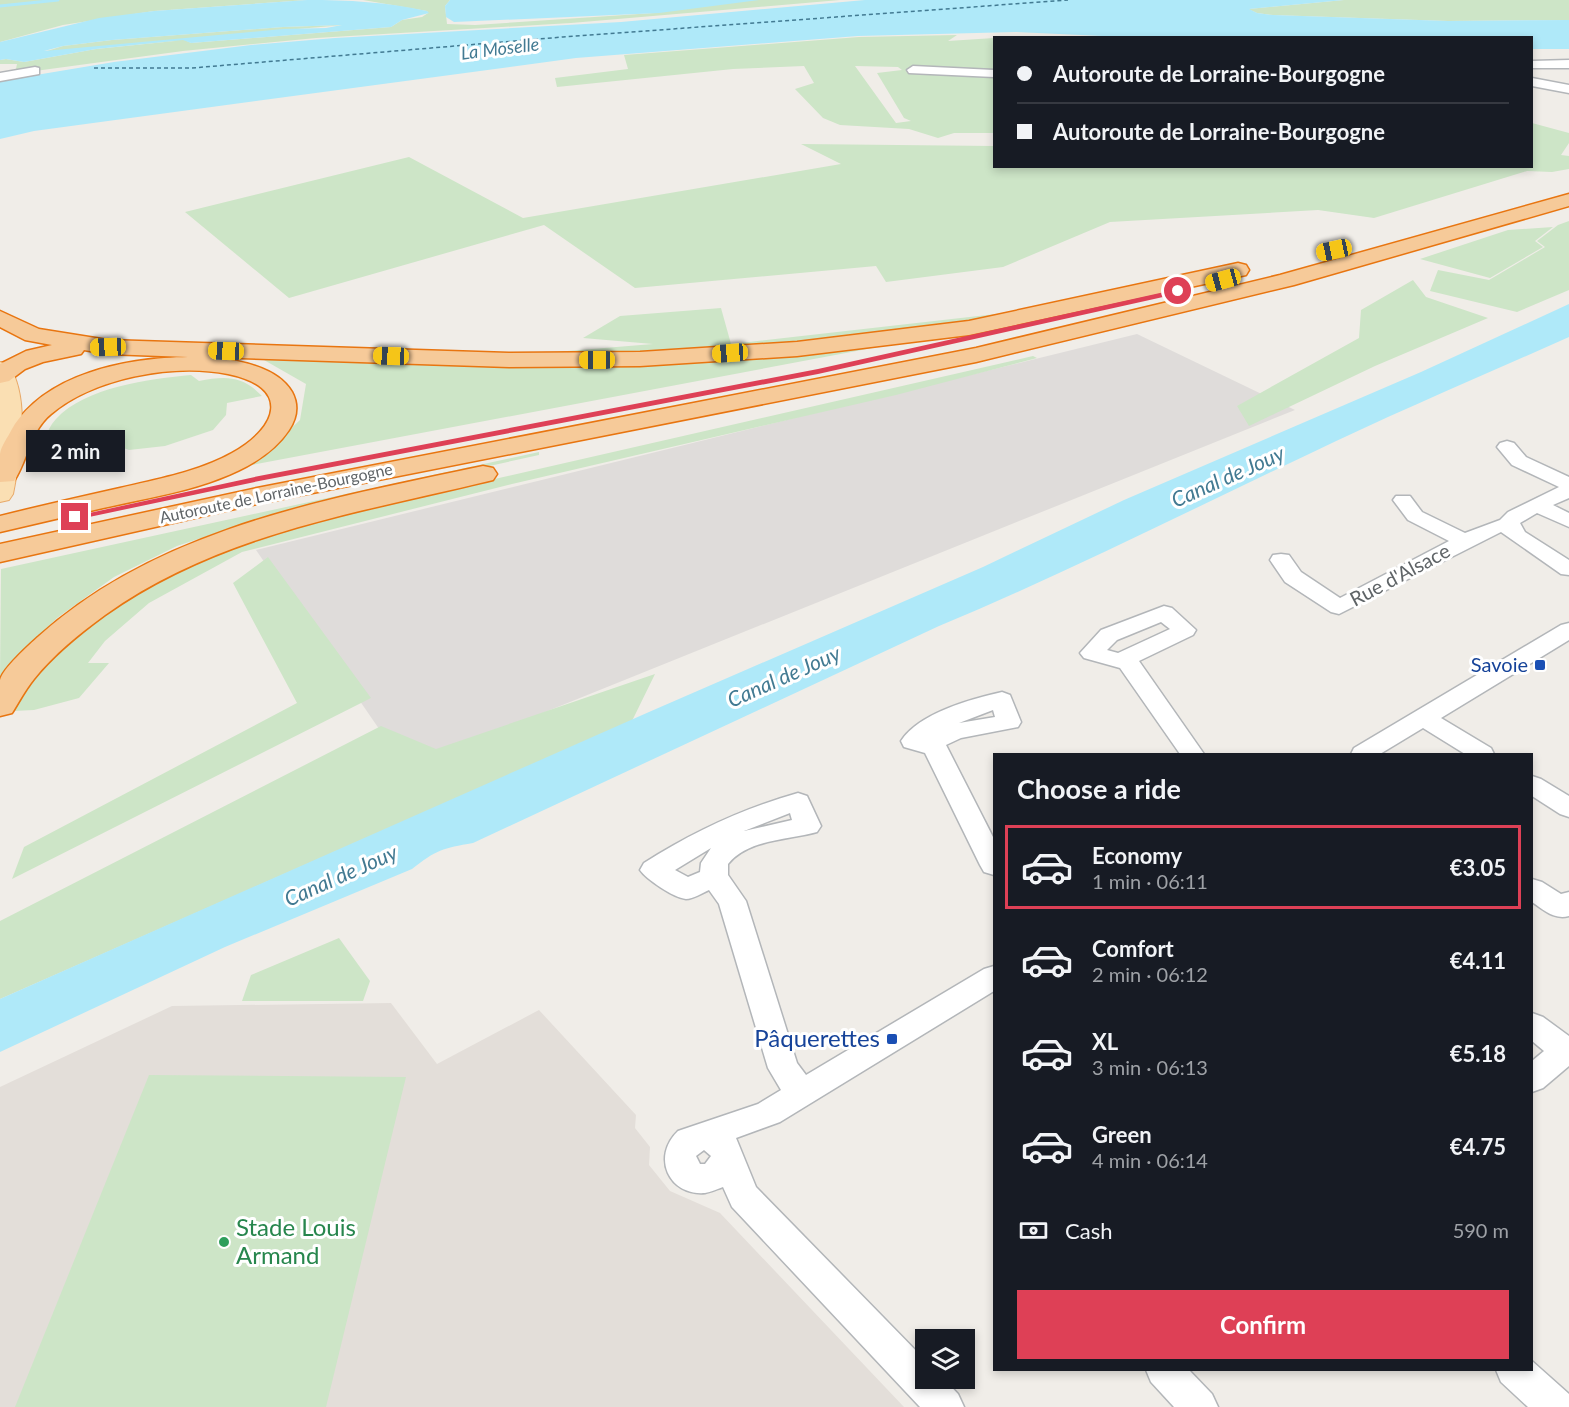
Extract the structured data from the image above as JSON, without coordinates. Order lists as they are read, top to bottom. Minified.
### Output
{"streets":{"highway":["Autoroute de Lorraine-Bourgogne"],"street":["Rue d'Alsace"]},"water":["La Moselle","Canal de Jouy"],"places":{"transit":["Savoie","Pâquerettes"],"other":["Stade Louis Armand"]},"page":{"banner":["Autoroute de Lorraine-Bourgogne","Autoroute de Lorraine-Bourgogne"],"bubble":"2 min","heading":"Choose a ride","list":[{"name":"Economy","note":"1 min · 06:11","value":"€3.05"},{"name":"Comfort","note":"2 min · 06:12","value":"€4.11"},{"name":"XL","note":"3 min · 06:13","value":"€5.18"},{"name":"Green","note":"4 min · 06:14","value":"€4.75"}],"pay":["Cash","590 m"],"buttons":"Confirm"}}
